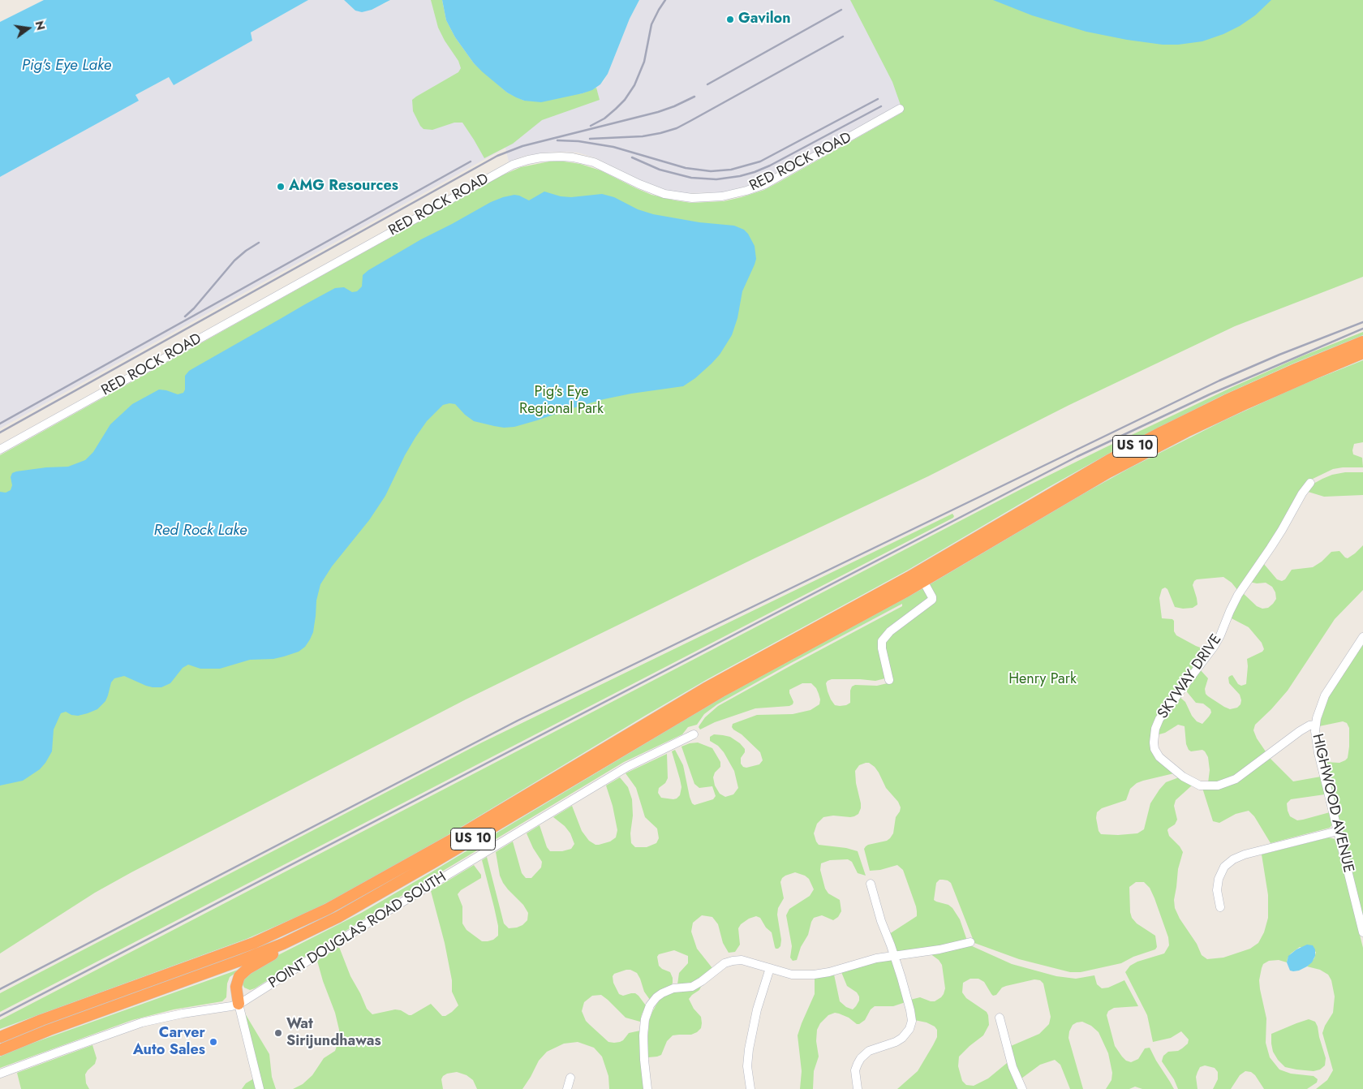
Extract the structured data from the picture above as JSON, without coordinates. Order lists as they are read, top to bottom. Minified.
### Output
{"streets":{"highway":["US 10"],"street":["RED ROCK ROAD","SKYWAY DRIVE","HIGHWOOD AVENUE","POINT DOUGLAS ROAD SOUTH"]},"crossings":[["SKYWAY DRIVE","HIGHWOOD AVENUE"]],"water":["Pig's Eye Lake","Red Rock Lake"],"parks":["Pig's Eye Regional Park","Henry Park"],"places":["Gavilon","AMG Resources","Wat Sirijundhawas","Carver Auto Sales"],"north":"right"}
